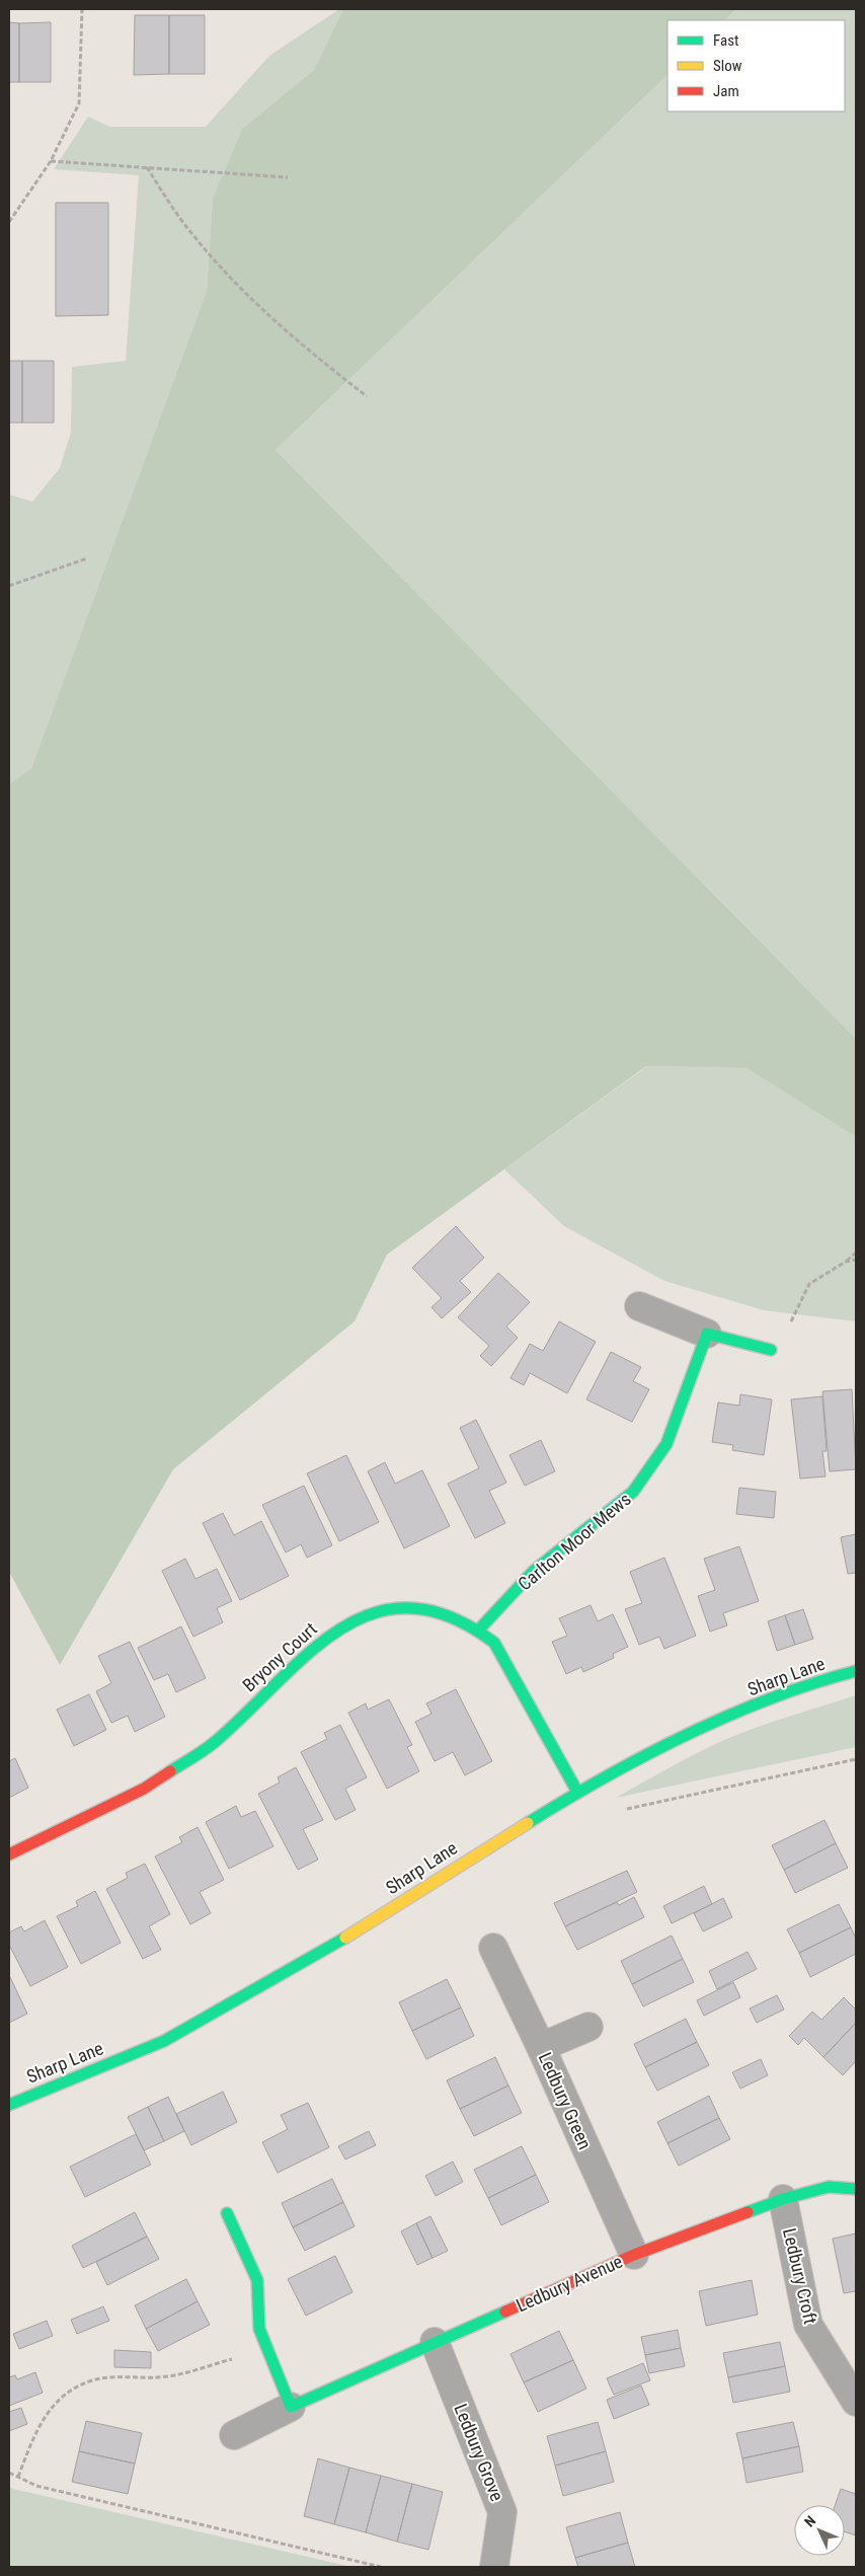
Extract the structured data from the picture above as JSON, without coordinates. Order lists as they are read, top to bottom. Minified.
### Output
{"streets":{"street":["Carlton Moor Mews","Bryony Court","Sharp Lane","Ledbury Green","Ledbury Croft","Ledbury Avenue","Ledbury Grove"]},"crossings":[["Carlton Moor Mews","Bryony Court"],["Bryony Court","Sharp Lane"],["Ledbury Green","Ledbury Avenue"],["Ledbury Croft","Ledbury Avenue"],["Ledbury Avenue","Ledbury Grove"]],"legend":["Fast","Slow","Jam"],"north":"top left"}
